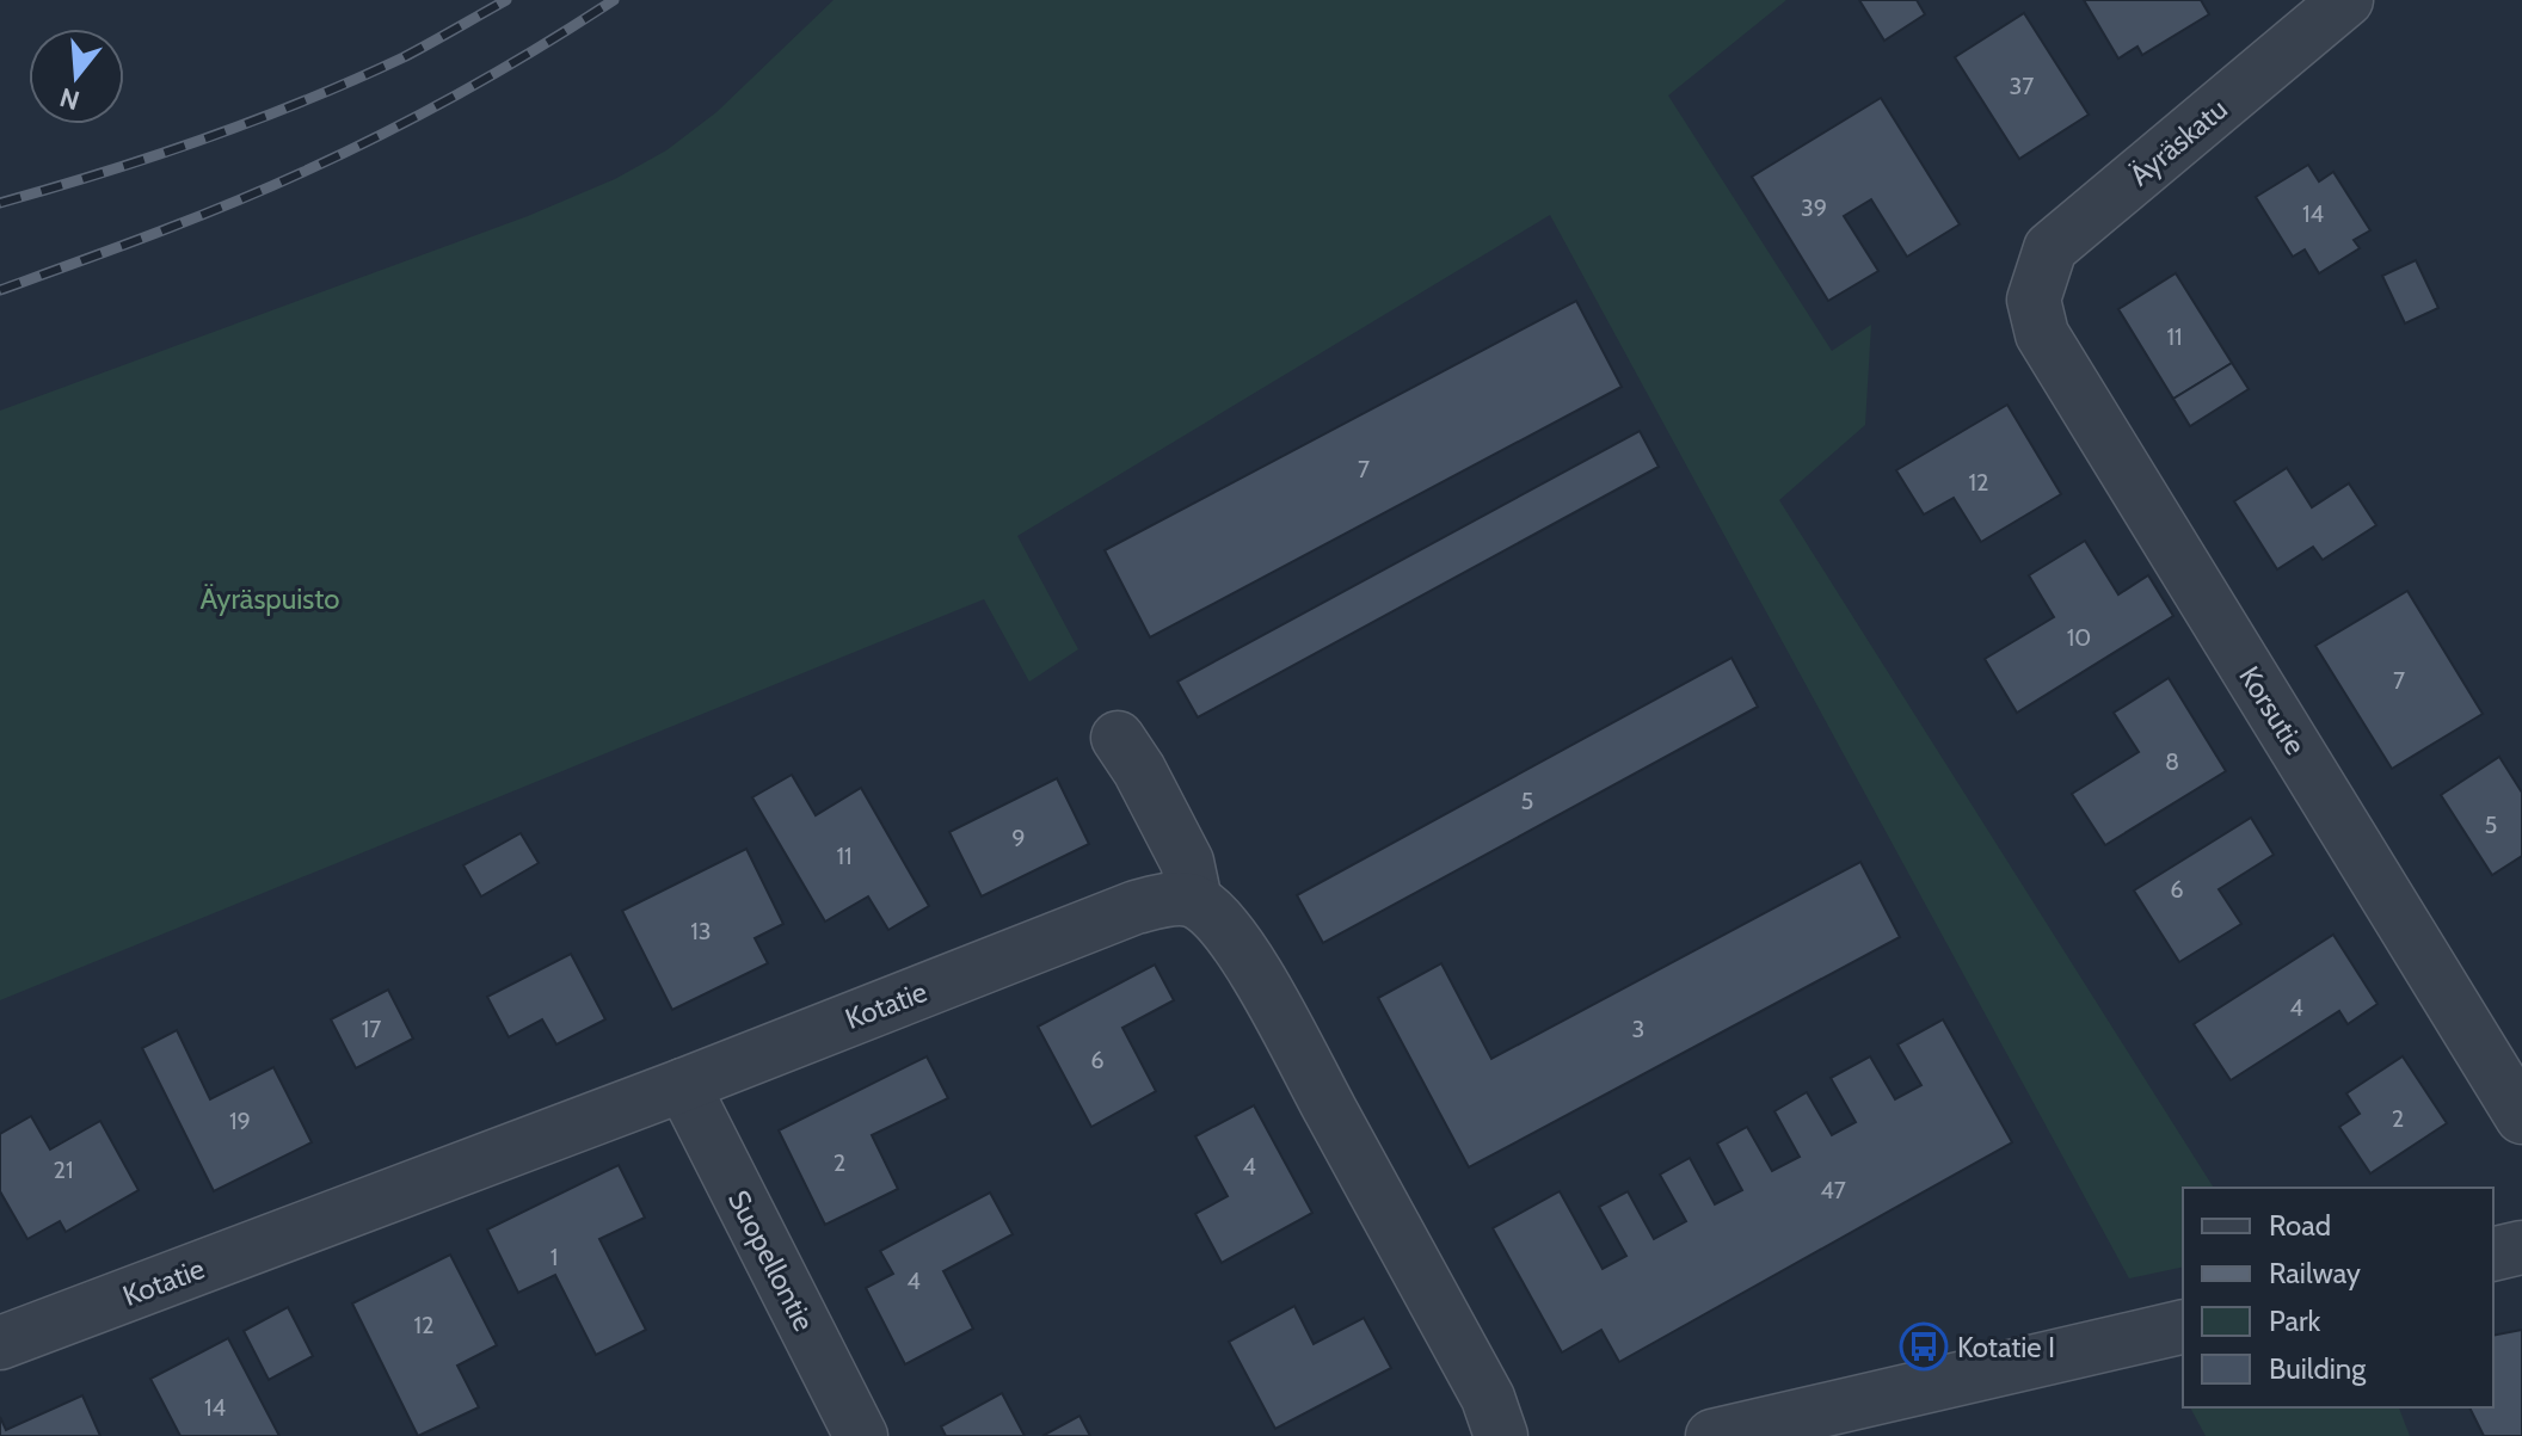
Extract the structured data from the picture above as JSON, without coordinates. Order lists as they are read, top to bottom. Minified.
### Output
{"streets":{"street":["Äyräskatu","Korsutie","Kotatie","Suopellontie"]},"crossings":[["Äyräskatu","Korsutie"],["Kotatie","Suopellontie"]],"parks":["Äyräspuisto"],"places":{"bus stop":["Kotatie I"]},"house_numbers":["37","39","14","11","7","12","10","7","8","5","5","9","11","6","13","4","17","3","6","2","19","2","4","21","47","1","4","12","14"],"legend":["Road","Railway","Park","Building"],"north":"bottom"}
